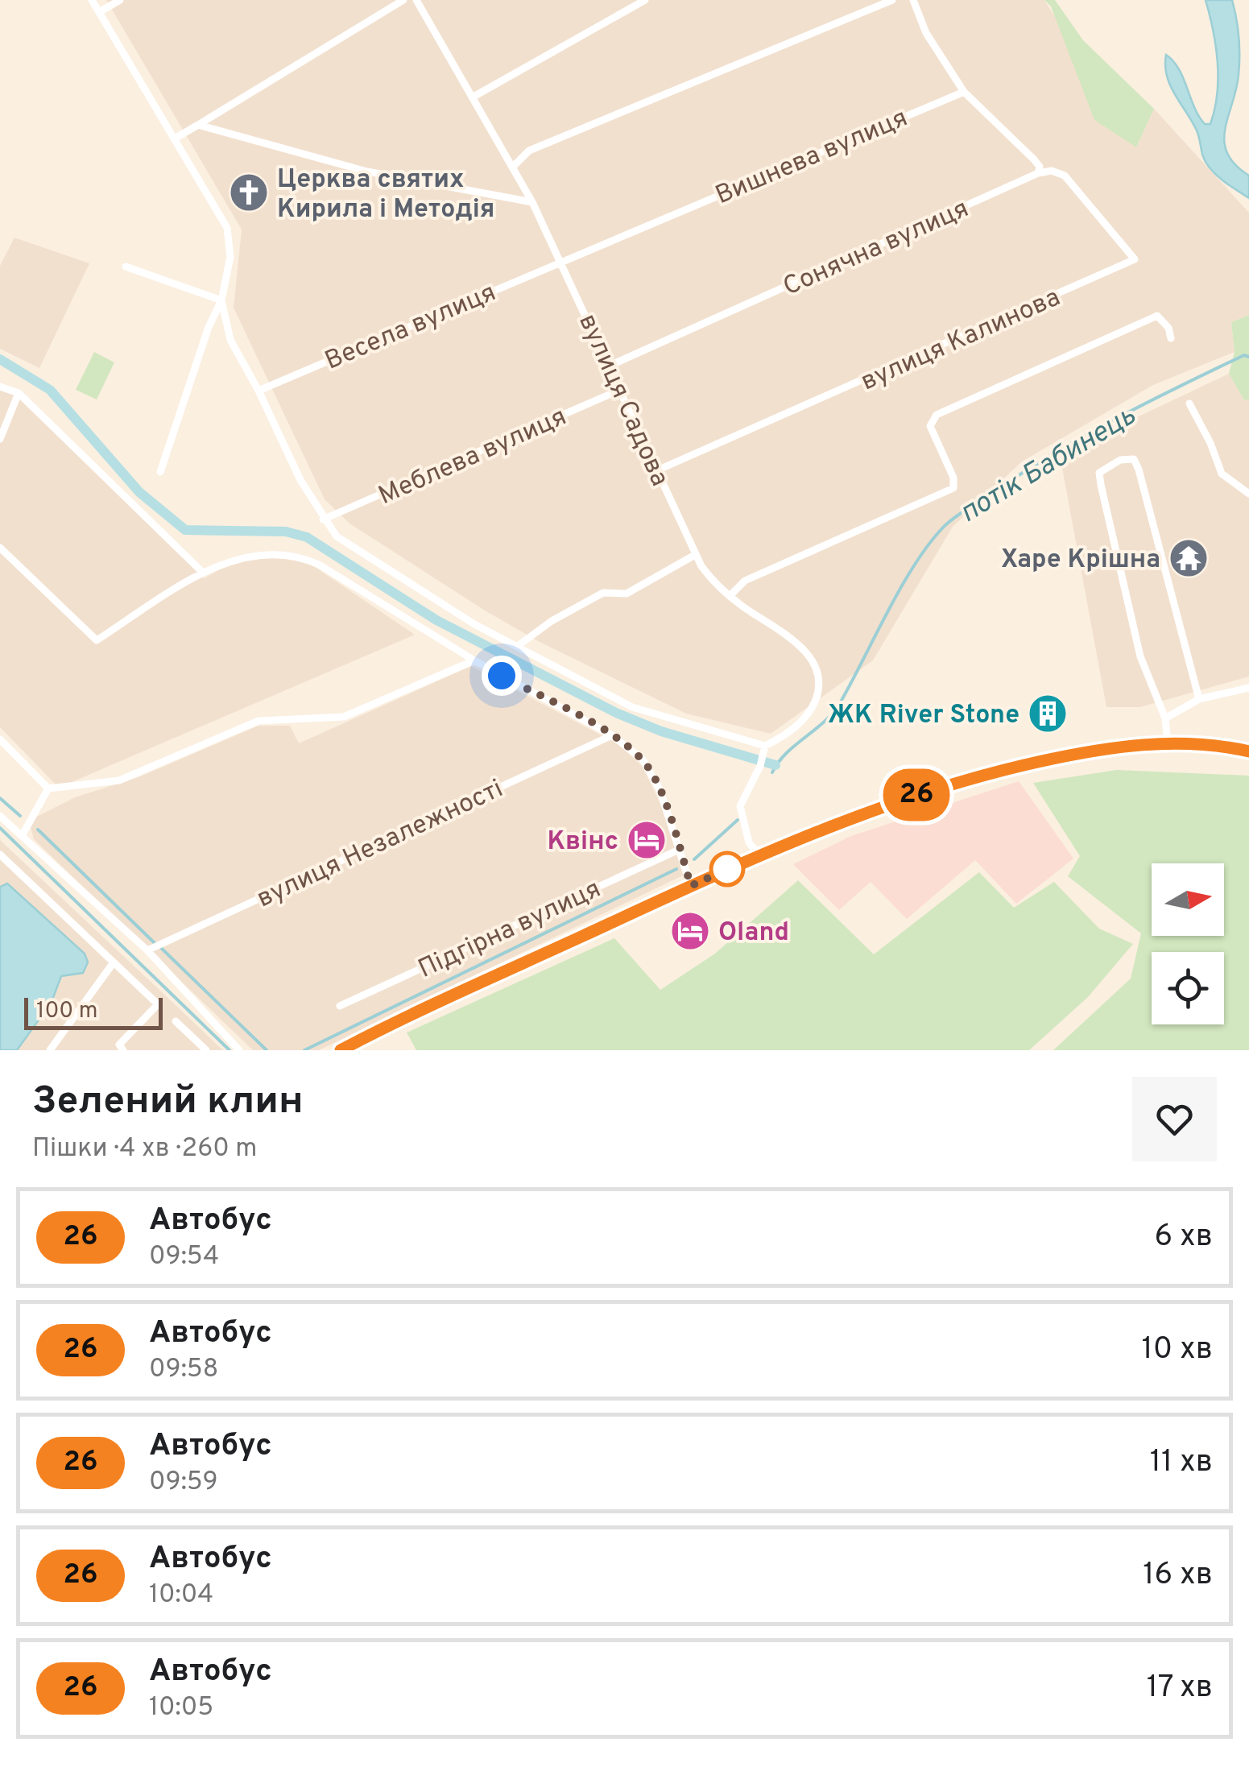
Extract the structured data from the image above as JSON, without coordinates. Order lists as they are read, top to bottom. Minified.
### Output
{"streets":{"street":["Вишнева вулиця","Сонячна вулиця","Весела вулиця","вулиця Калинова","вулиця Садова","Меблева вулиця","вулиця Незалежності","Підгірна вулиця"]},"crossings":[["Вишнева вулиця","Весела вулиця"],["Вишнева вулиця","вулиця Садова"],["Сонячна вулиця","вулиця Калинова"],["Сонячна вулиця","вулиця Садова"],["Весела вулиця","вулиця Садова"],["вулиця Калинова","вулиця Садова"],["вулиця Садова","Меблева вулиця"]],"water":["потік Бабинець"],"places":{"church":["Церква святих Кирила і Методія"],"temple":["Харе Крішна"],"building":["ЖК River Stone"],"hotel":["Квінс","Oland"]},"lines":["bus line 26"],"scale_bar":"100 m","north":"right","page":{"on_map":"26","scale":"100 m","heading":["Зелений клин","Пішки · 4 хв · 260 m"],"list":[{"mark":"26","name":"Автобус","note":"09:54","value":"6 хв"},{"mark":"26","name":"Автобус","note":"09:58","value":"10 хв"},{"mark":"26","name":"Автобус","note":"09:59","value":"11 хв"},{"mark":"26","name":"Автобус","note":"10:04","value":"16 хв"},{"mark":"26","name":"Автобус","note":"10:05","value":"17 хв"}]}}
